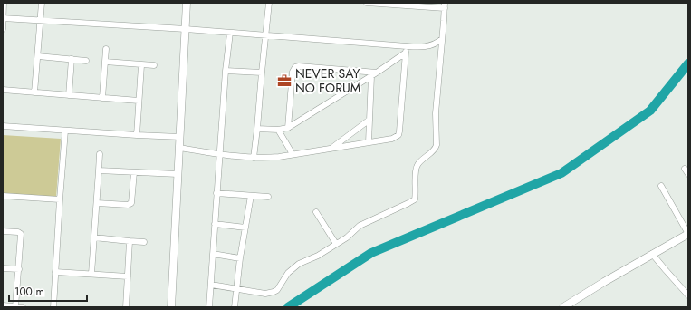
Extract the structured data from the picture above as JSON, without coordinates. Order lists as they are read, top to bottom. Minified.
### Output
{"places":{"office":["NEVER SAY NO FORUM"]},"scale_bar":"100 m"}
